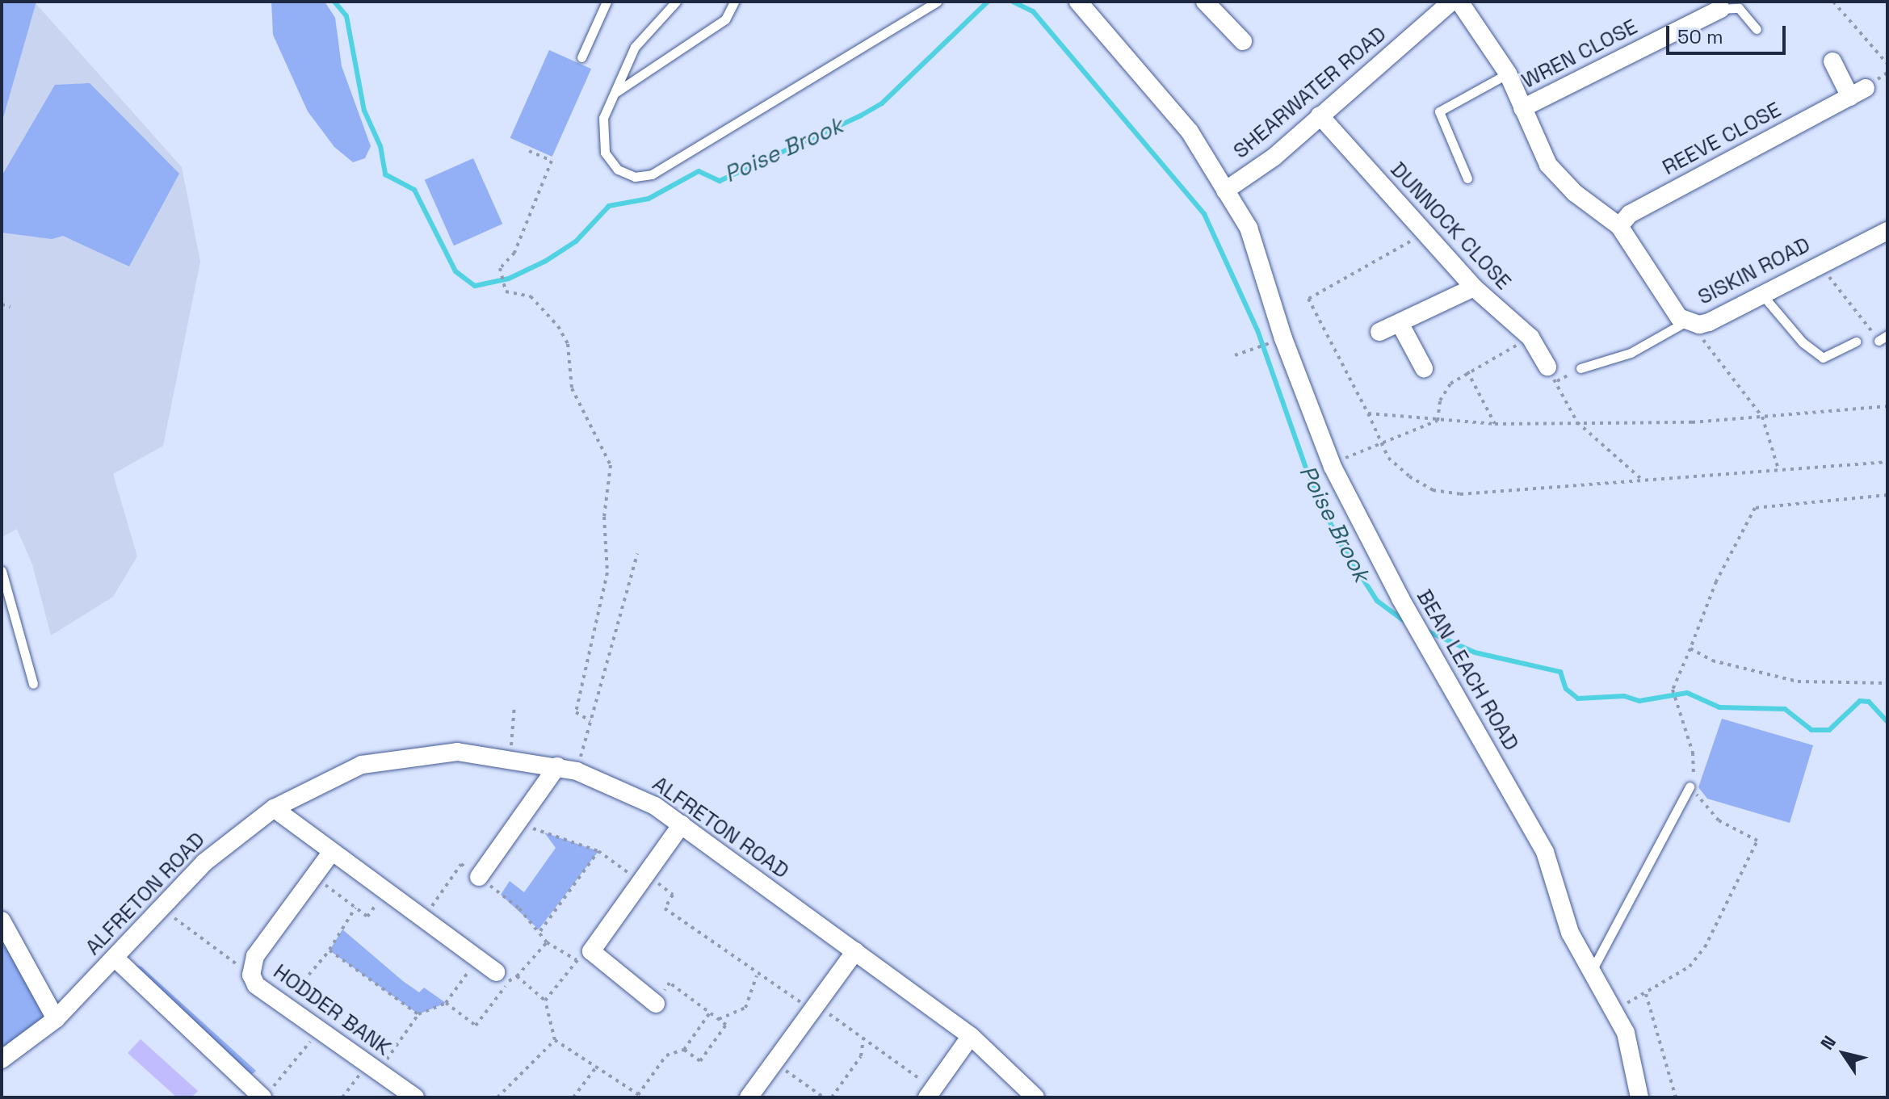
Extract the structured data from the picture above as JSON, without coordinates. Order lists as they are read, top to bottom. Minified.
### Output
{"streets":{"street":["WREN CLOSE","SHEARWATER ROAD","REEVE CLOSE","DUNNOCK CLOSE","SISKIN ROAD","BEAN LEACH ROAD","ALFRETON ROAD","HODDER BANK"]},"crossings":[["WREN CLOSE","SISKIN ROAD"],["SHEARWATER ROAD","DUNNOCK CLOSE"],["SHEARWATER ROAD","BEAN LEACH ROAD"],["REEVE CLOSE","SISKIN ROAD"]],"water":["Poise Brook"],"scale_bar":"50 m","north":"top left"}
